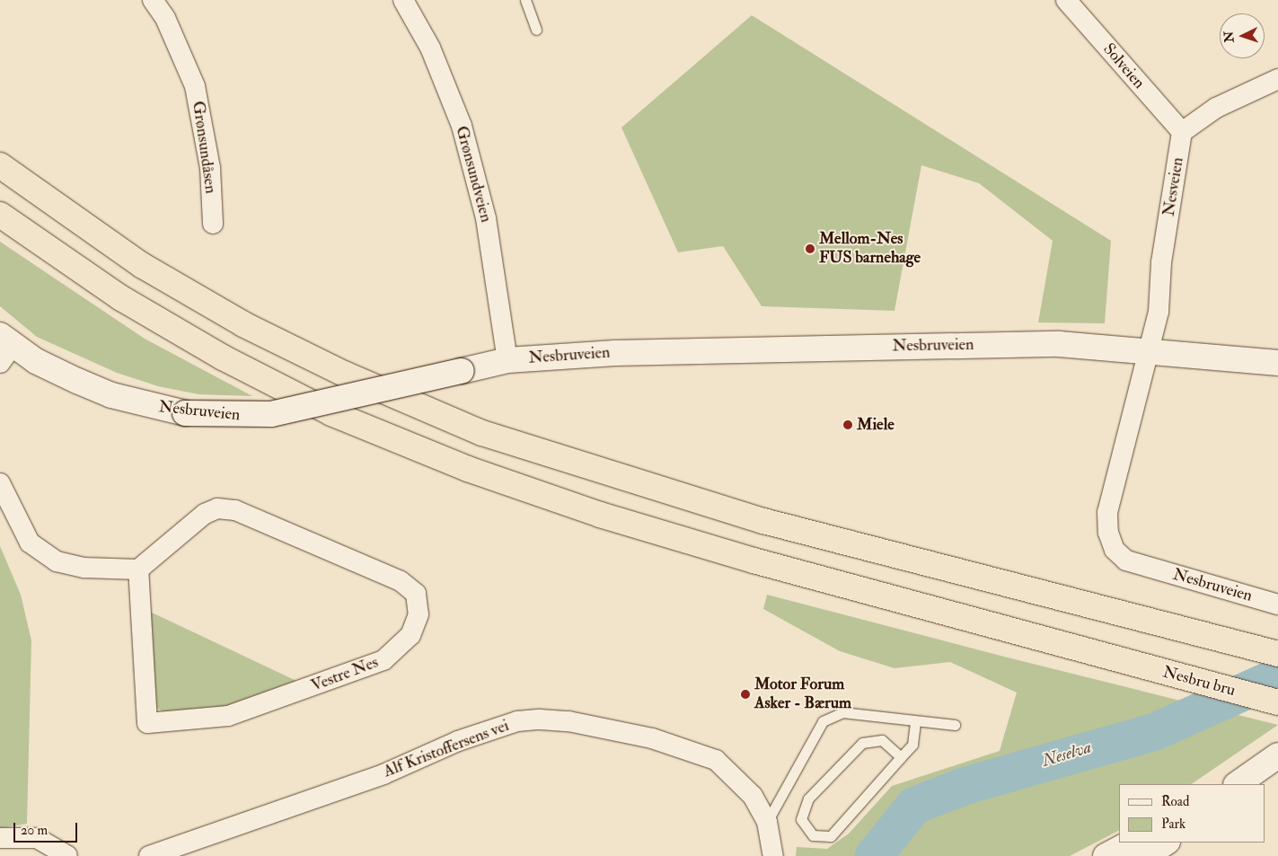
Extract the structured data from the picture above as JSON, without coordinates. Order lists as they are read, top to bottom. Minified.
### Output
{"streets":{"highway":["Nesbru bru"],"street":["Solveien","Grønsundåsen","Grønsundveien","Nesveien","Nesbruveien","Vestre Nes","Alf Kristoffersens vei"]},"crossings":[["Solveien","Nesveien"],["Grønsundveien","Nesbruveien"],["Nesveien","Nesbruveien"]],"water":["Neselva"],"places":["Mellom-Nes FUS barnehage","Miele","Motor Forum Asker - Bærum"],"legend":["Road","Park"],"scale_bar":"20 m","north":"left"}
